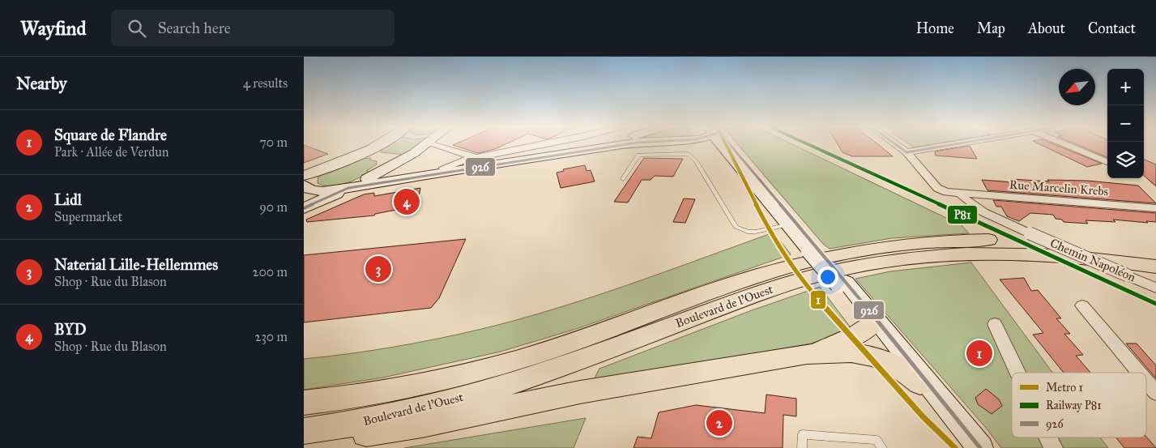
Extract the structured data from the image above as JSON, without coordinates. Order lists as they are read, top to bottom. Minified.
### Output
{"streets":{"main road":["Boulevard de l'Ouest"],"street":["Rue Marcelin Krebs","Chemin Napoléon"]},"crossings":[["Rue Marcelin Krebs","Chemin Napoléon"]],"lines":["metro line 1","rail line P81","transit line 926"],"legend":["Metro 1","Railway P81","926"],"north":"bottom left","page":{"header":"Wayfind","search":"Search here","nav":["Home","Map","About","Contact"],"heading":["Nearby","4 results"],"map_buttons":["+","−"],"list":[{"mark":"1","name":"Square de Flandre","note":"Park · Allée de Verdun","value":"70 m"},{"mark":"2","name":"Lidl","note":"Supermarket","value":"90 m"},{"mark":"3","name":"Naterial Lille-Hellemmes","note":"Shop · Rue du Blason","value":"200 m"},{"mark":"4","name":"BYD","note":"Shop · Rue du Blason","value":"230 m"}],"pins":["4","3","1","2"]}}
